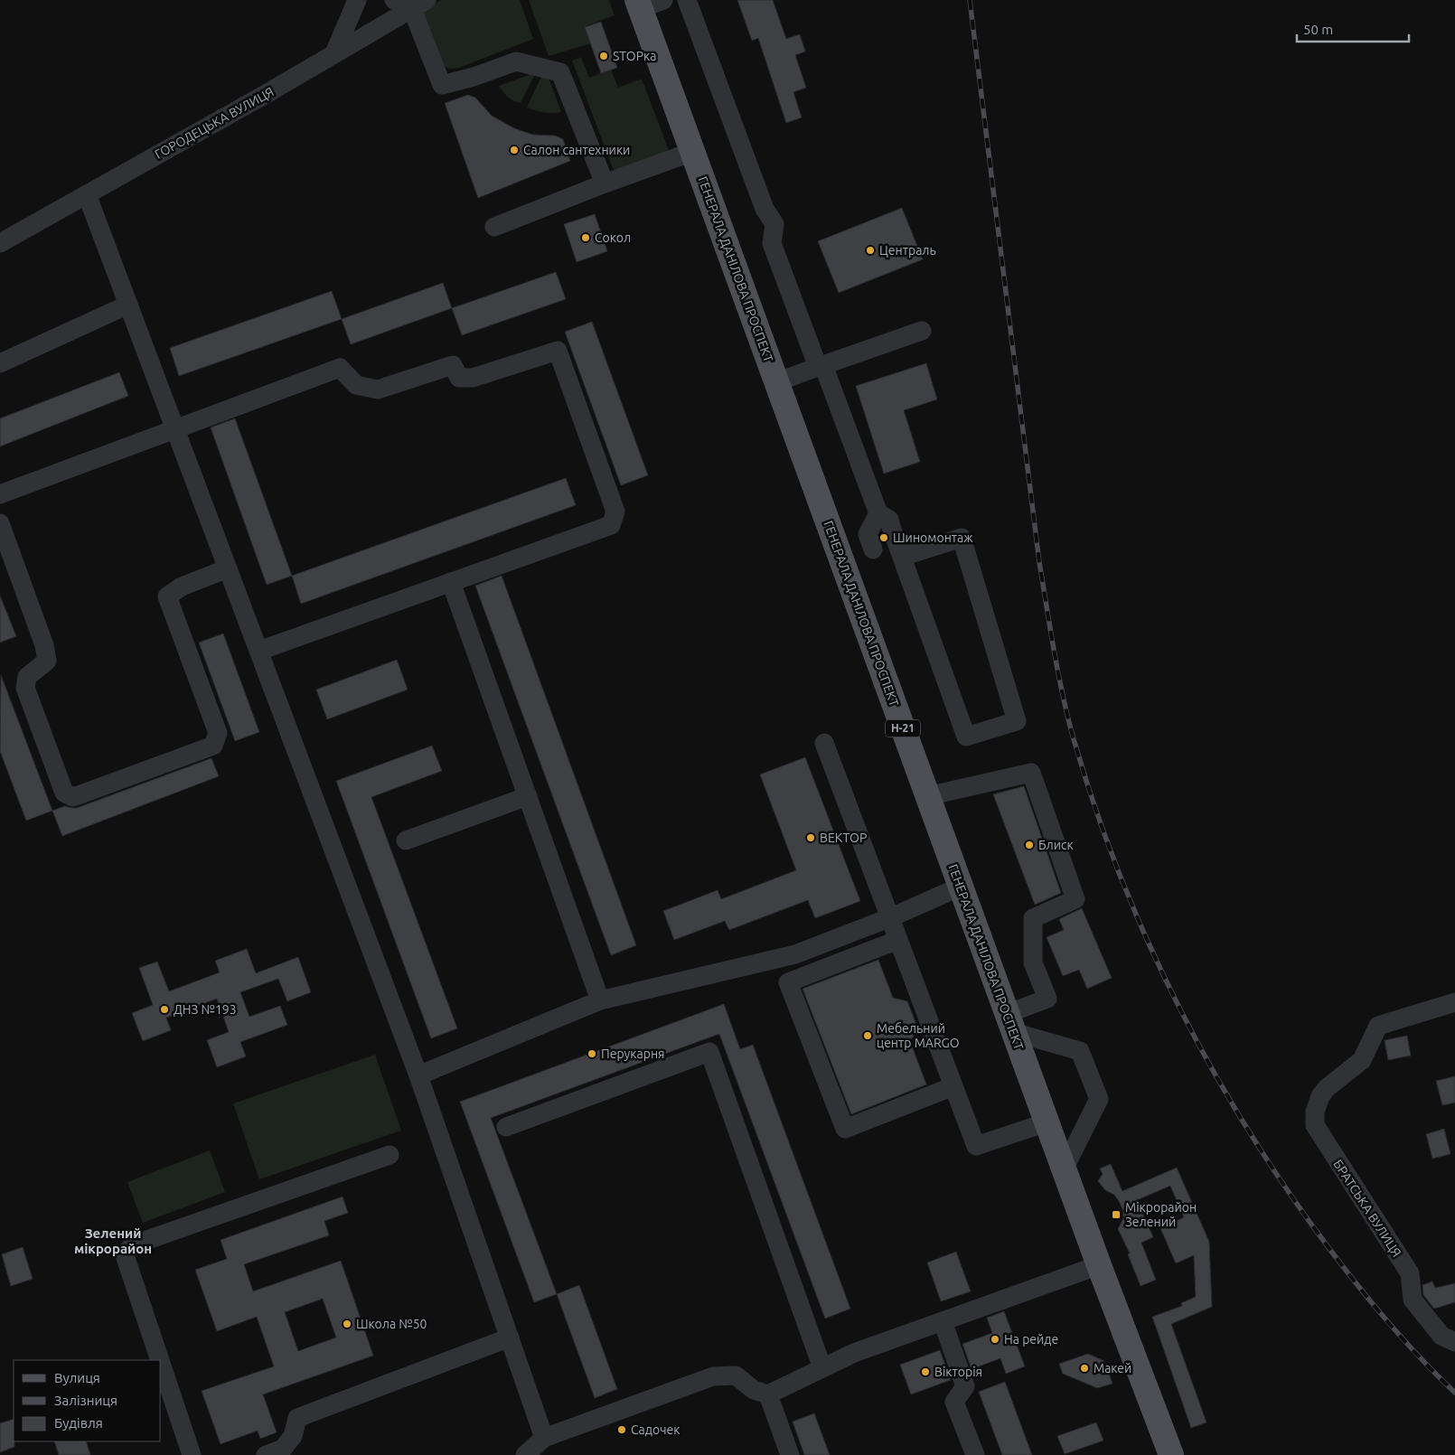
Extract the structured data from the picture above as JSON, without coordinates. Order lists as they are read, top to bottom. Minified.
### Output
{"streets":{"main road":["ГЕНЕРАЛА ДАНІЛОВА ПРОСПЕКТ","Н-21"],"street":["ГОРОДЕЦЬКА ВУЛИЦЯ","БРАТСЬКА ВУЛИЦЯ"]},"districts":["Зелений мікрорайон"],"places":{"other":["STOPка","Салон сантехники","Сокол","Централь","Шиномонтаж","ВЕКТОР","Блиск","ДНЗ №193","Мебельний центр MARGO","Перукарня","Школа №50","На рейде","Макей","Вікторія","Садочек"],"transit":["Мікрорайон Зелений"]},"legend":["Вулиця","Залізниця","Будівля"],"scale_bar":"50 m"}
